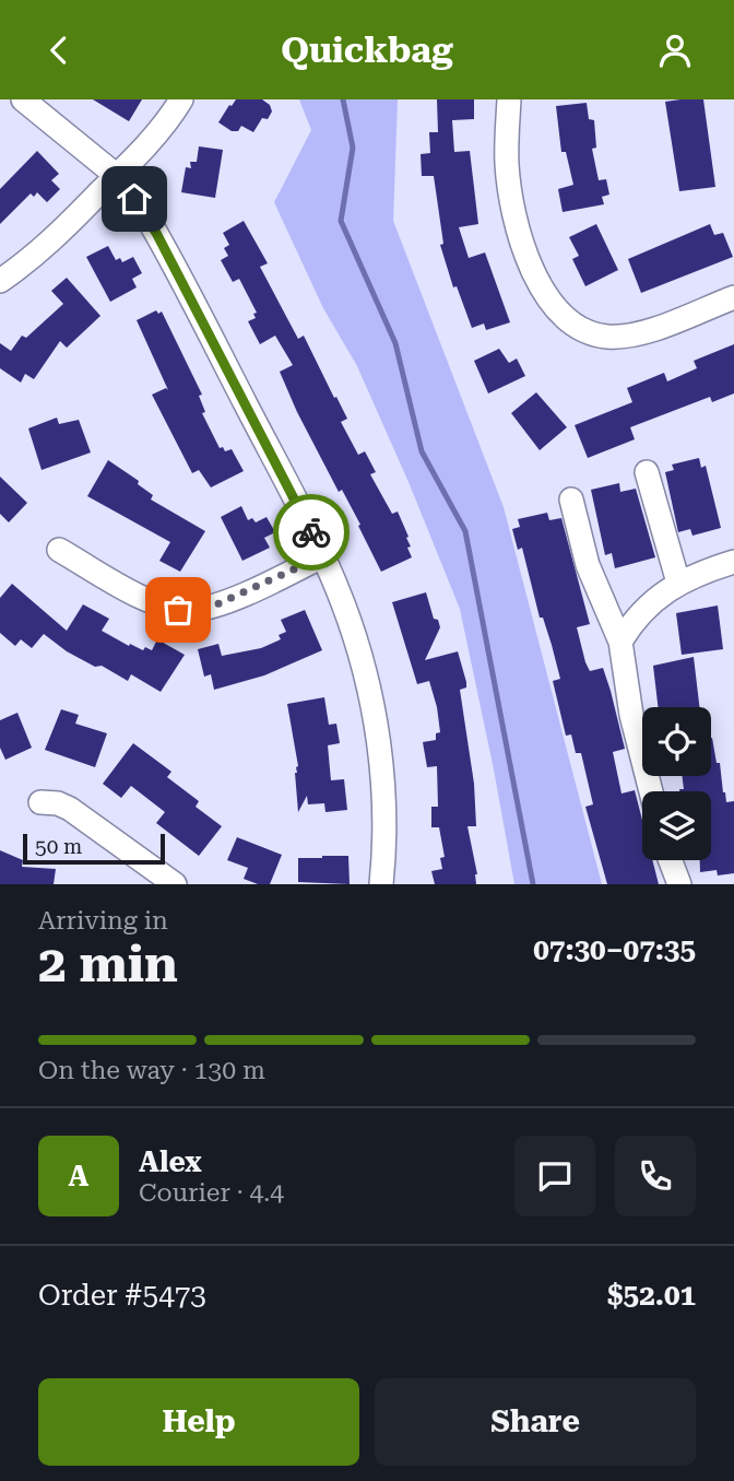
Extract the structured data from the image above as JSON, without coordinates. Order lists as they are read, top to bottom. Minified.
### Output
{"scale_bar":"50 m","page":{"header":"Quickbag","scale":"50 m","heading":["2 min","Arriving in","07:30–07:35"],"panel":["Alex","Courier · 4.4","Order #5473","$52.01"],"bar":"On the way · 130 m","round":"A","buttons":["Help","Share"]}}
